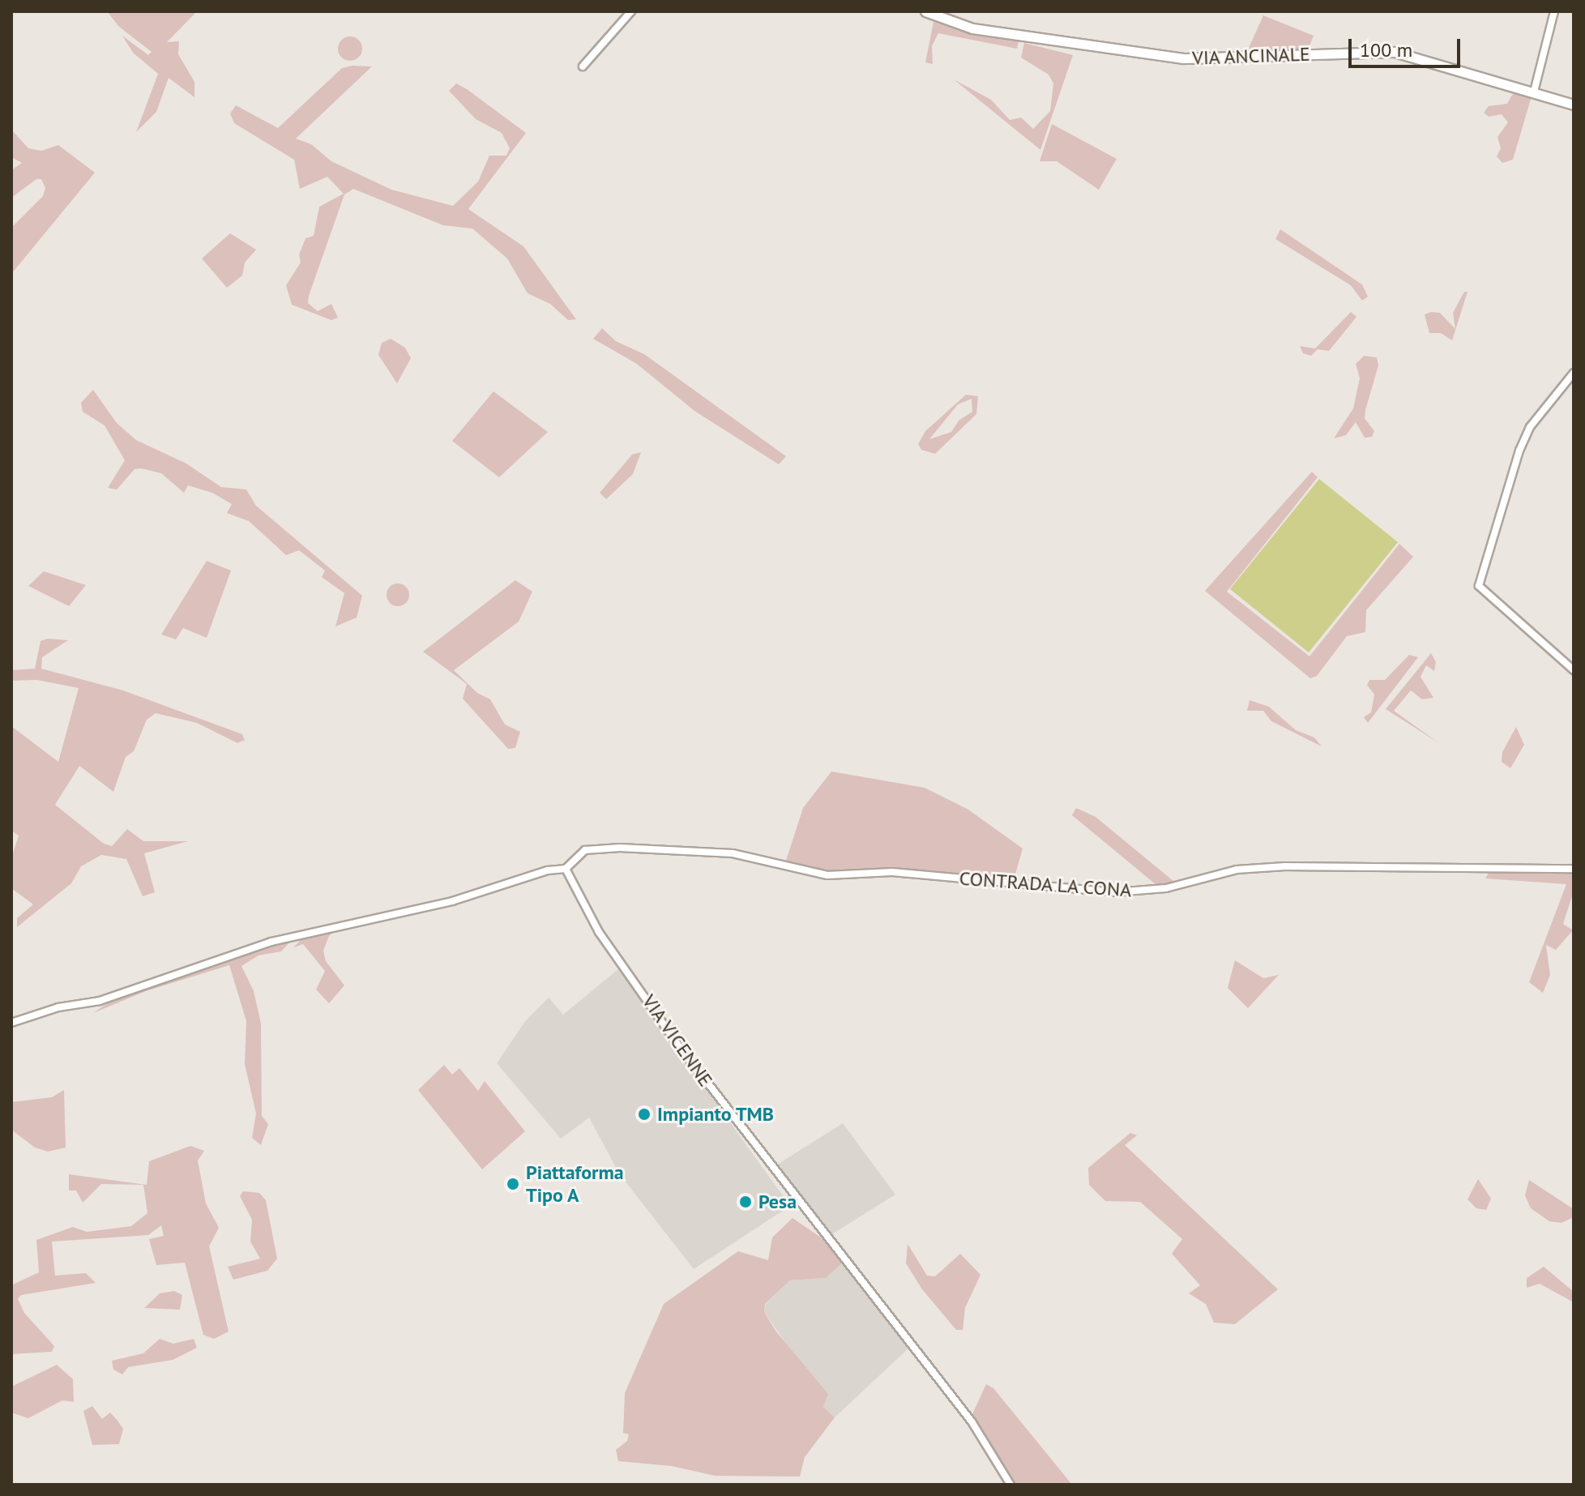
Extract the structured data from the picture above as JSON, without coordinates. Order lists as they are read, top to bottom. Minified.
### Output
{"streets":{"main road":["VIA ANCINALE"],"street":["CONTRADA LA CONA","VIA VICENNE"]},"crossings":[["CONTRADA LA CONA","VIA VICENNE"]],"places":["Impianto TMB","Piattaforma Tipo A","Pesa"],"scale_bar":"100 m"}
